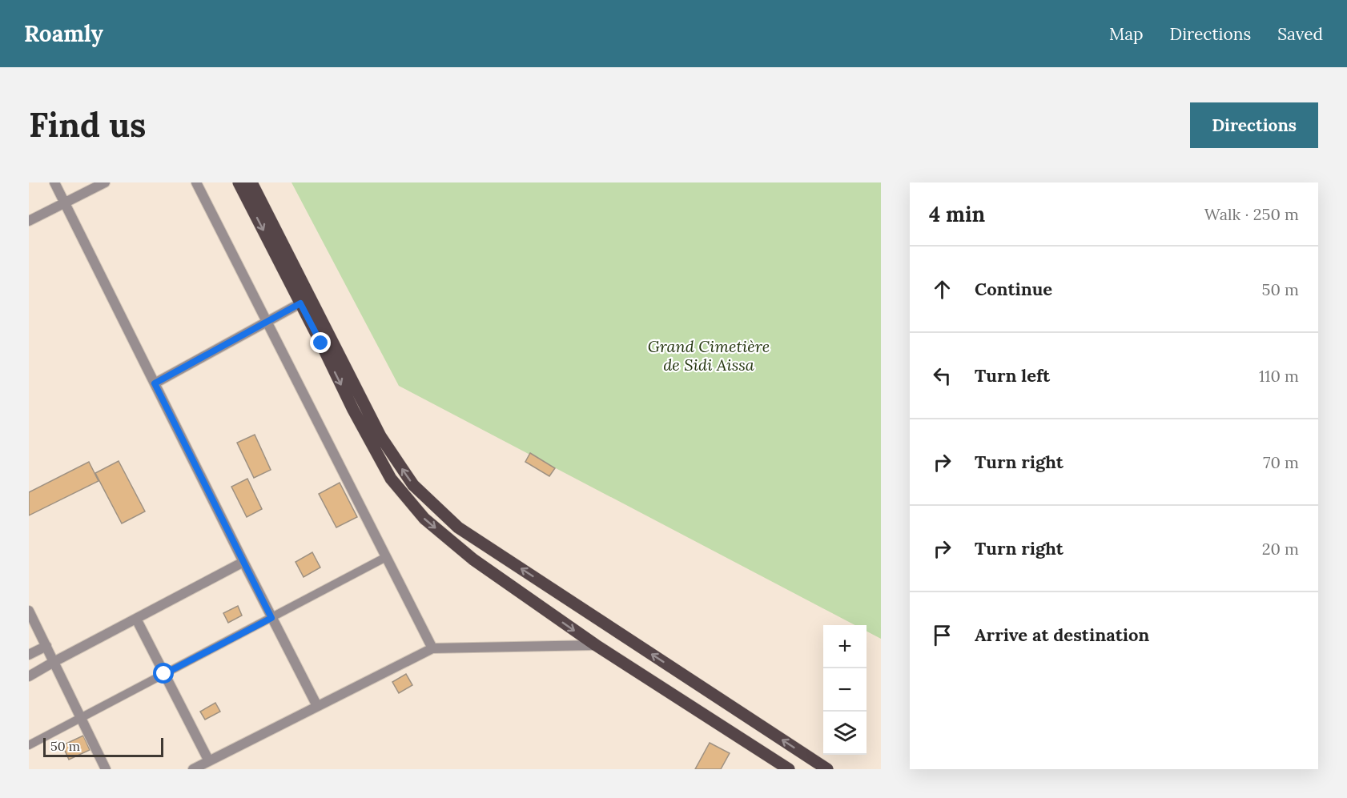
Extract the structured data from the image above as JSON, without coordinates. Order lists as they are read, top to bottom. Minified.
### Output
{"parks":["Grand Cimetière de Sidi Aissa"],"scale_bar":"50 m","page":{"header":"Roamly","nav":["Map","Directions","Saved"],"buttons":"Directions","title":"Find us","heading":["4 min","Walk · 250 m"],"list":[["Continue","50 m"],["Turn left","110 m"],["Turn right","70 m"],["Turn right","20 m"],"Arrive at destination"],"map_buttons":["+","−"],"scale":"50 m"}}
